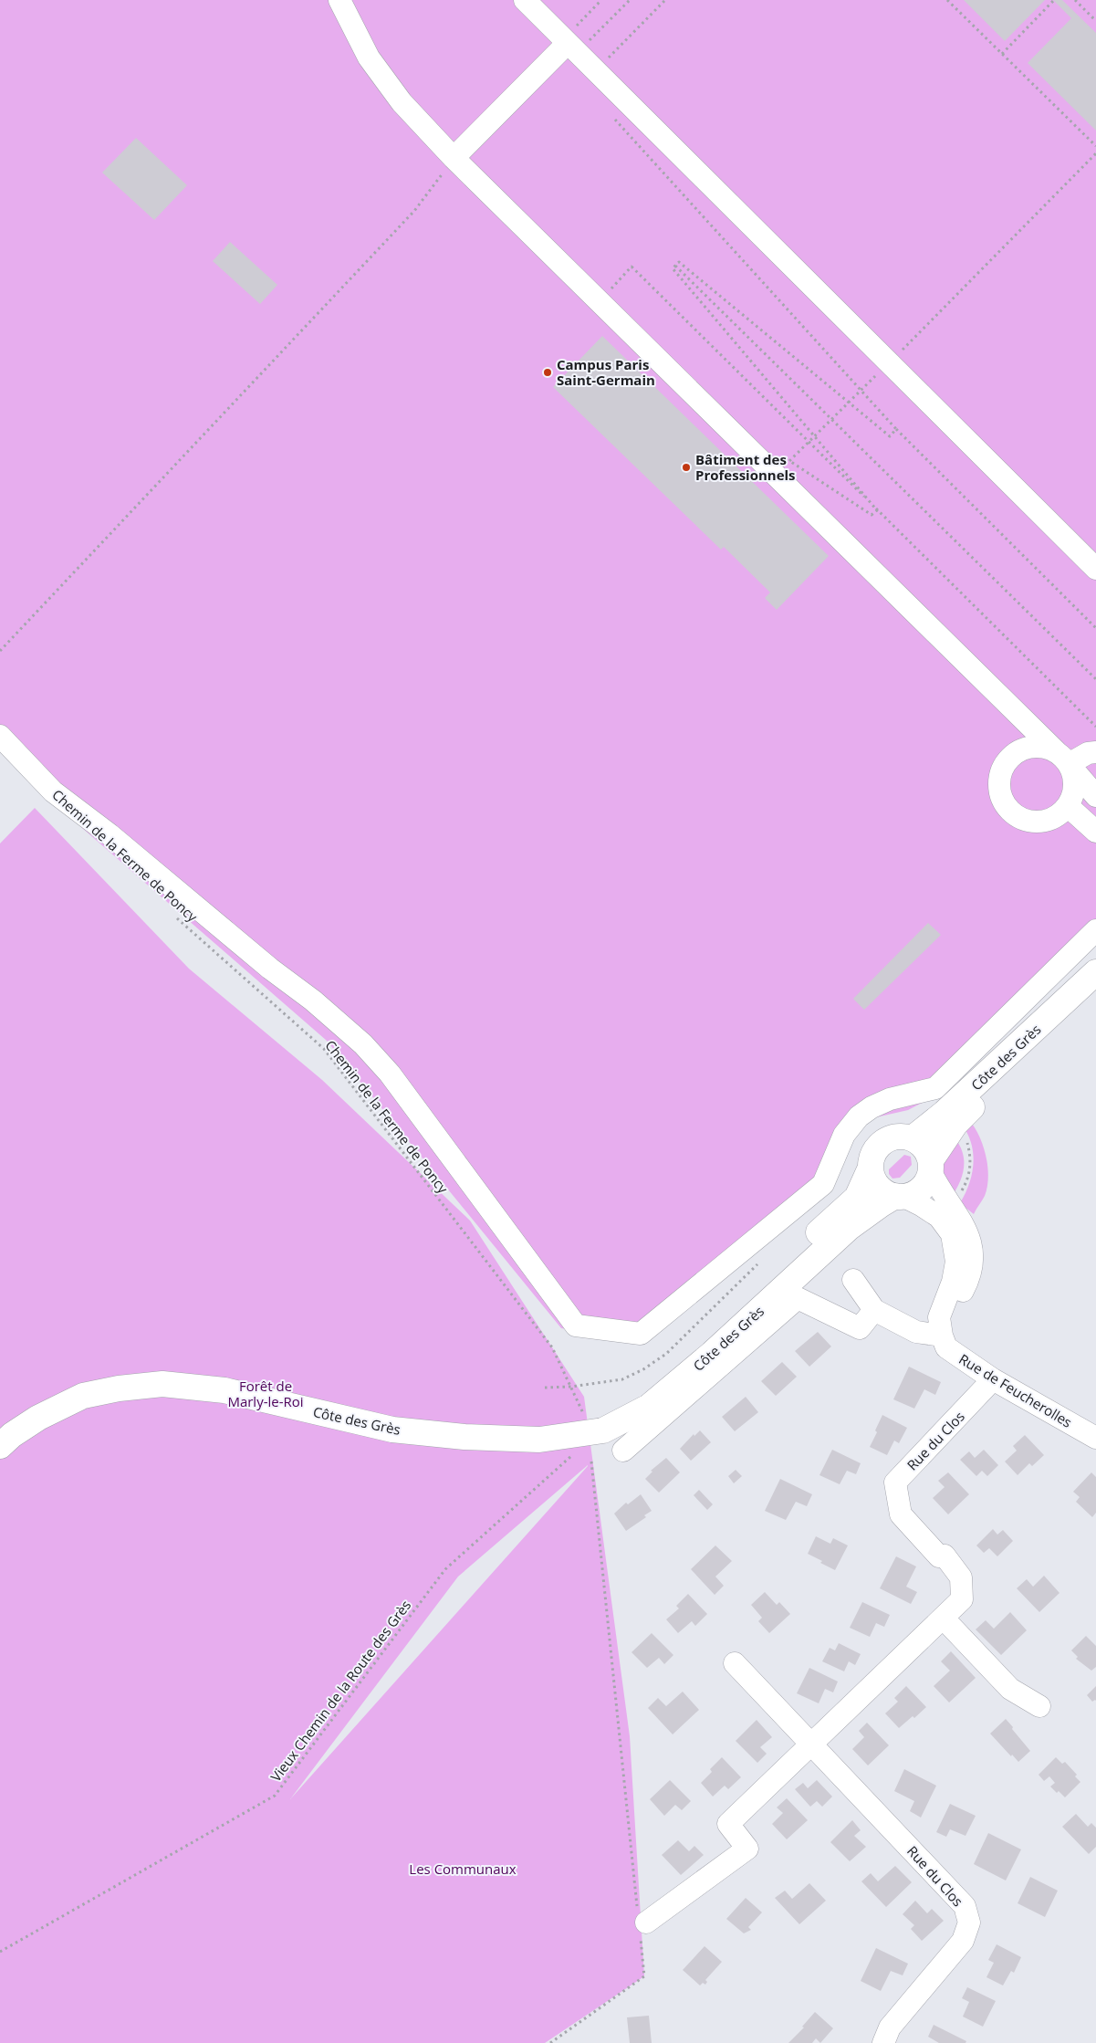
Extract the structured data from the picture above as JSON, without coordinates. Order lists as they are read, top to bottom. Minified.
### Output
{"streets":{"main road":["Côte des Grès"],"street":["Rue de Feucherolles","Rue du Clos"],"path":["Chemin de la Ferme de Poncy","Vieux Chemin de la Route des Grès"]},"crossings":[["Chemin de la Ferme de Poncy","Côte des Grès"],["Rue de Feucherolles","Rue du Clos"]],"parks":["Forêt de Marly-le-Roi","Les Communaux"],"places":["Campus Paris Saint-Germain","Bâtiment des Professionnels"]}
